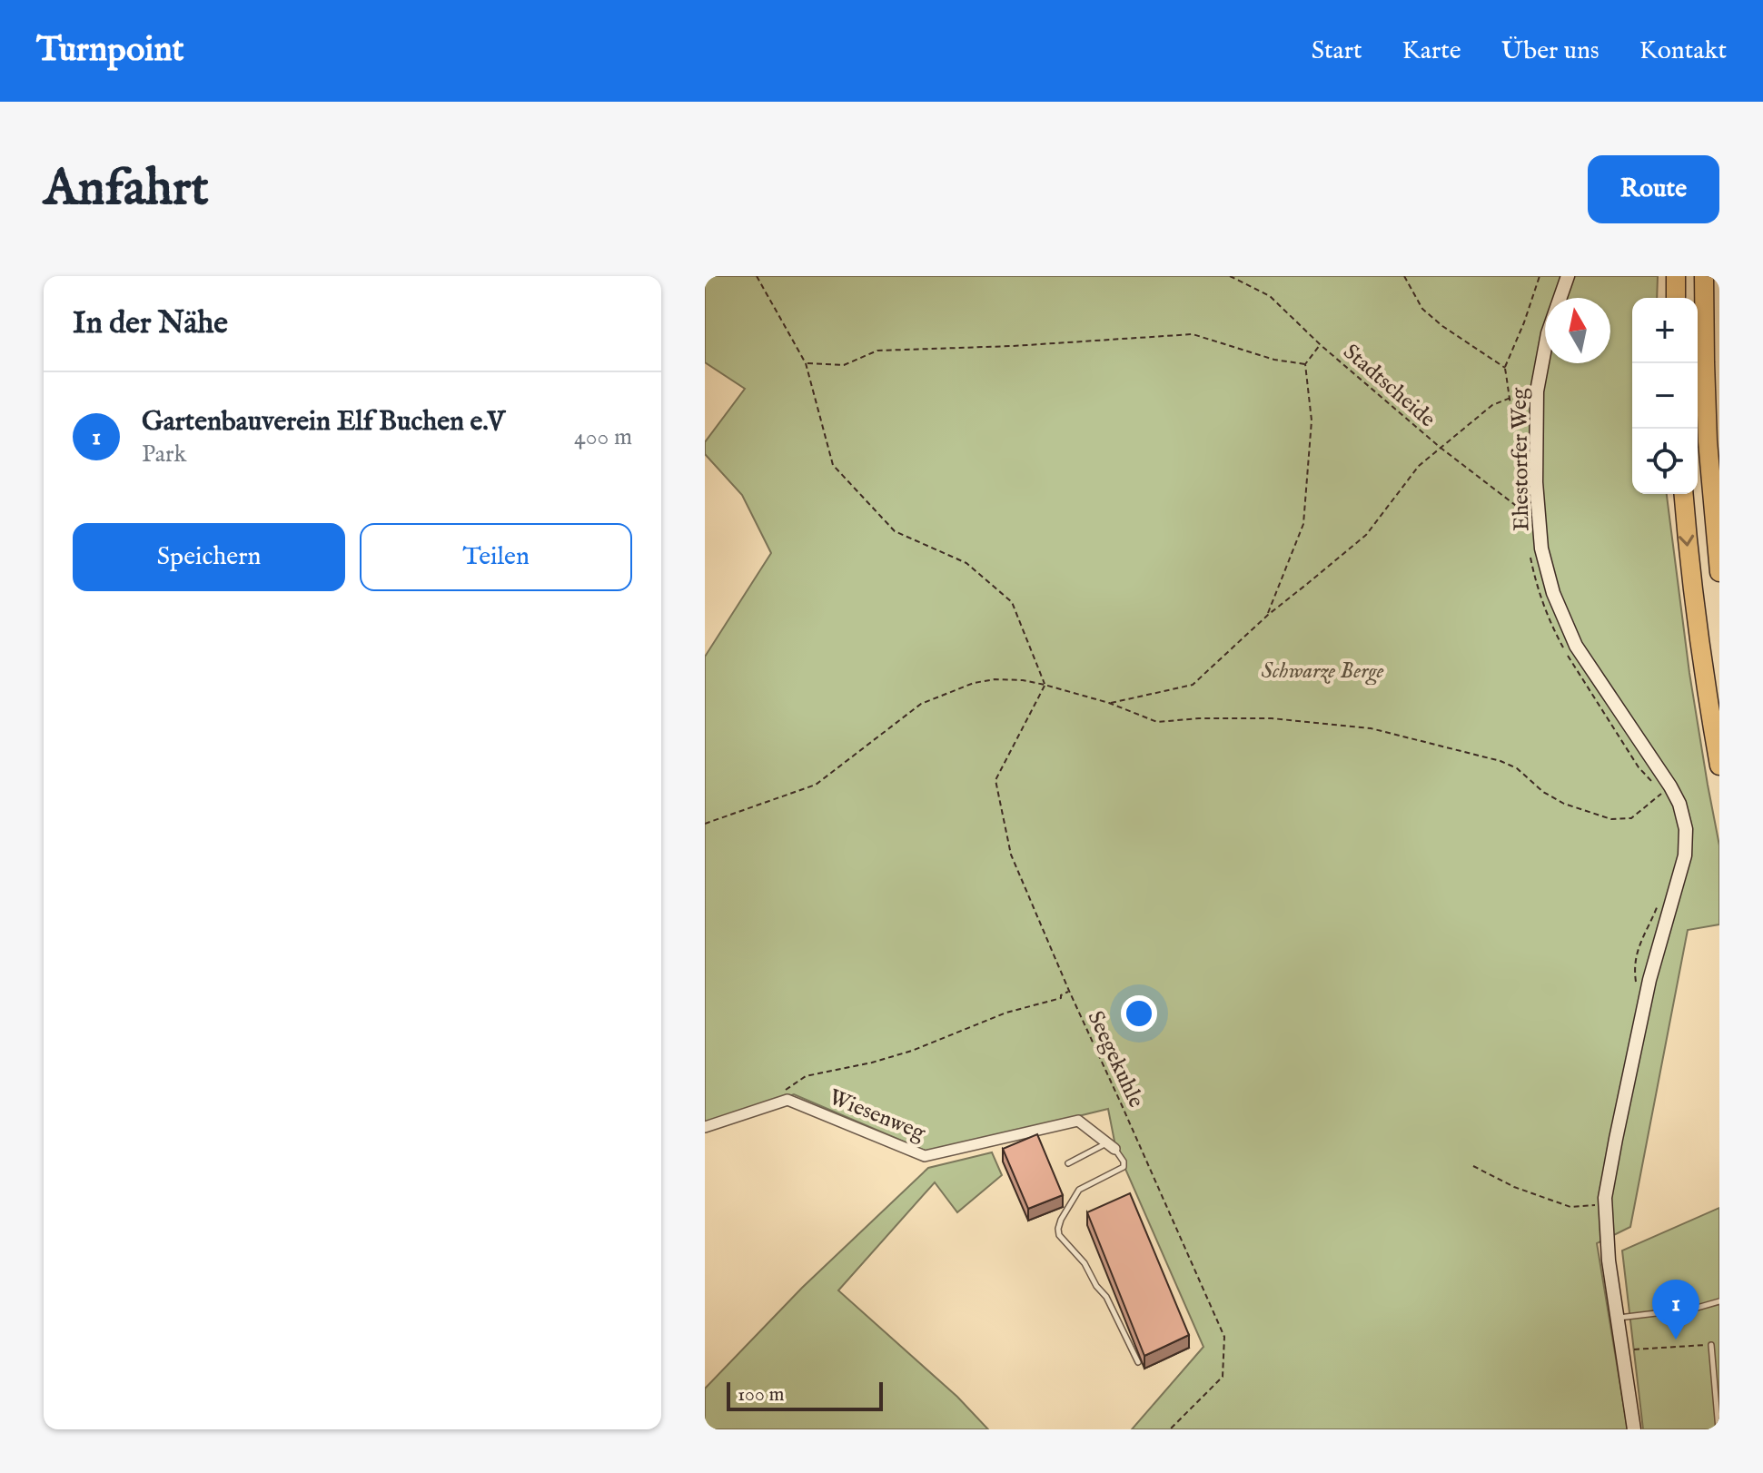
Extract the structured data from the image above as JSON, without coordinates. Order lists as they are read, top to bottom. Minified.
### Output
{"streets":{"main road":["Ehestorfer Weg"],"street":["Wiesenweg"],"path":["Stadtscheide","Seegekuhle"]},"parks":["Schwarze Berge"],"scale_bar":"100 m","north":"top","page":{"header":"Turnpoint","nav":["Start","Karte","Über uns","Kontakt"],"buttons":["Route",["Speichern","Teilen"]],"title":"Anfahrt","heading":"In der Nähe","map_buttons":["+","−"],"list":[{"mark":"1","name":"Gartenbauverein Elf Buchen e.V","note":"Park","value":"400 m"}],"pins":"1","scale":"100 m"}}
